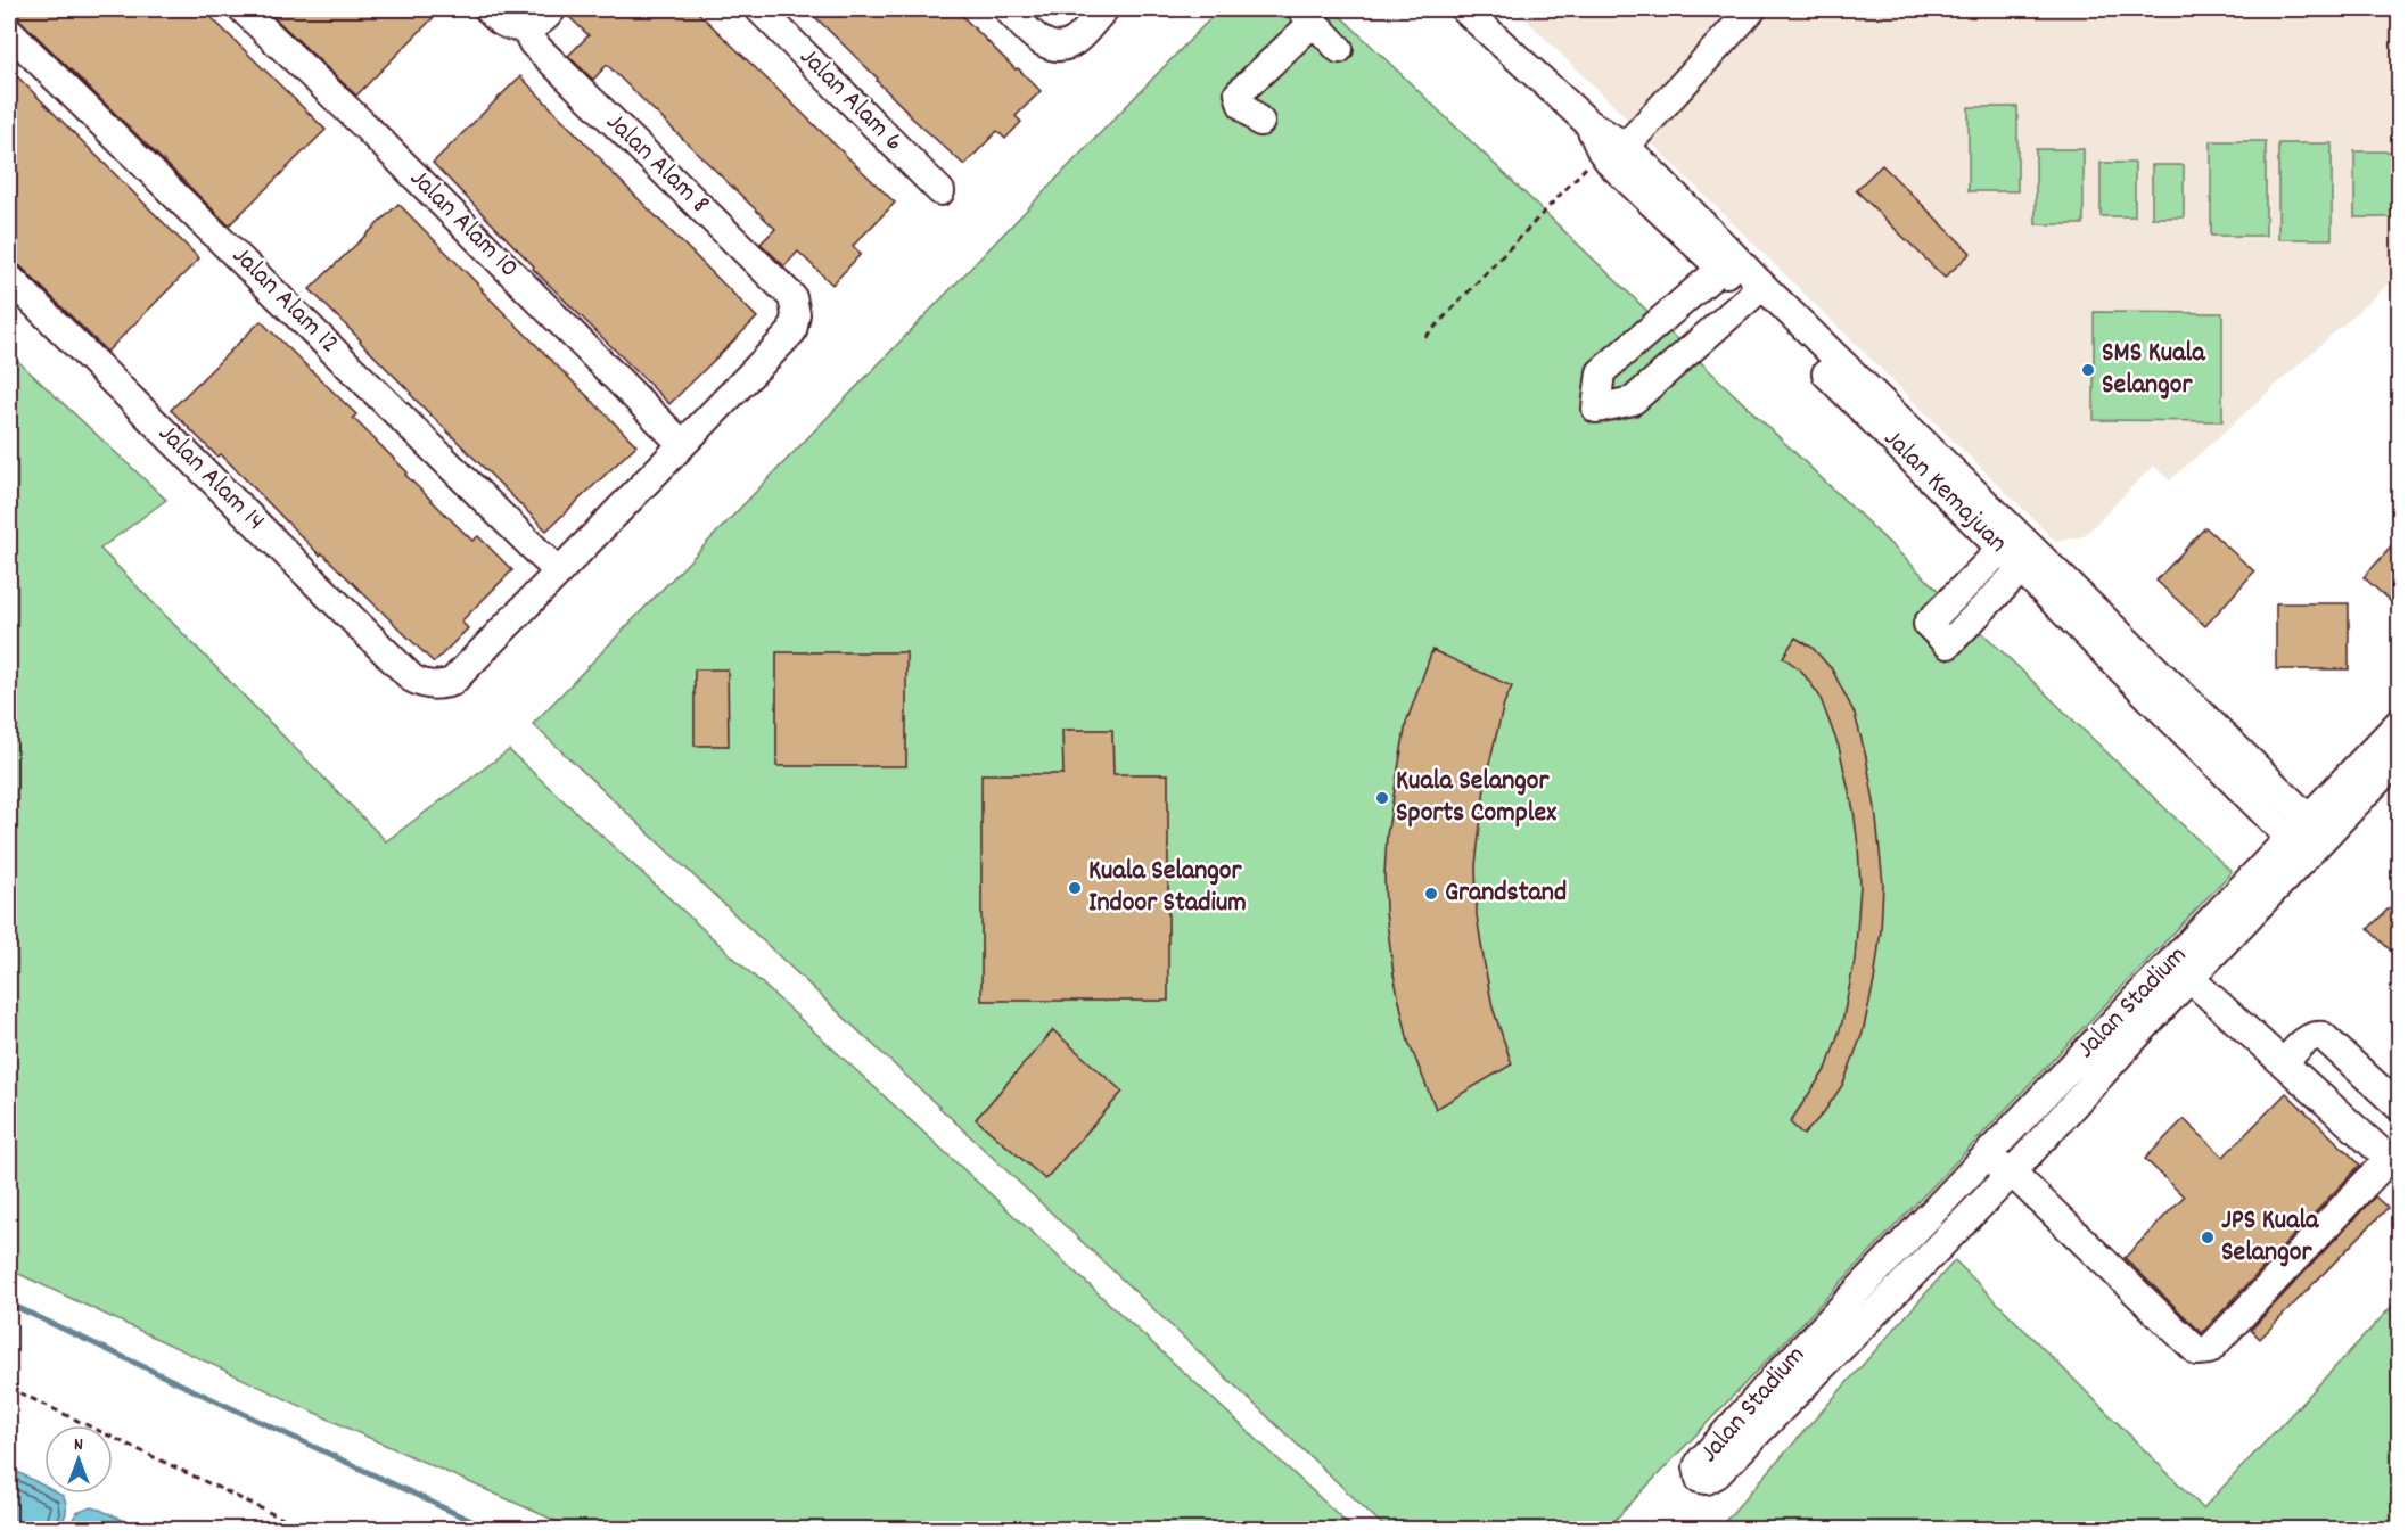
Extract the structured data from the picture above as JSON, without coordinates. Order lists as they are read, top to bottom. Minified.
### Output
{"streets":{"street":["Jalan Alam 6","Jalan Alam 8","Jalan Alam 10","Jalan Alam 12","Jalan Alam 14","Jalan Kemajuan","Jalan Stadium"]},"crossings":[["Jalan Alam 8","Jalan Alam 10"],["Jalan Alam 12","Jalan Alam 14"],["Jalan Kemajuan","Jalan Stadium"]],"places":["SMS Kuala Selangor","Kuala Selangor Sports Complex","Kuala Selangor Indoor Stadium","Grandstand","JPS Kuala Selangor"],"north":"top"}
